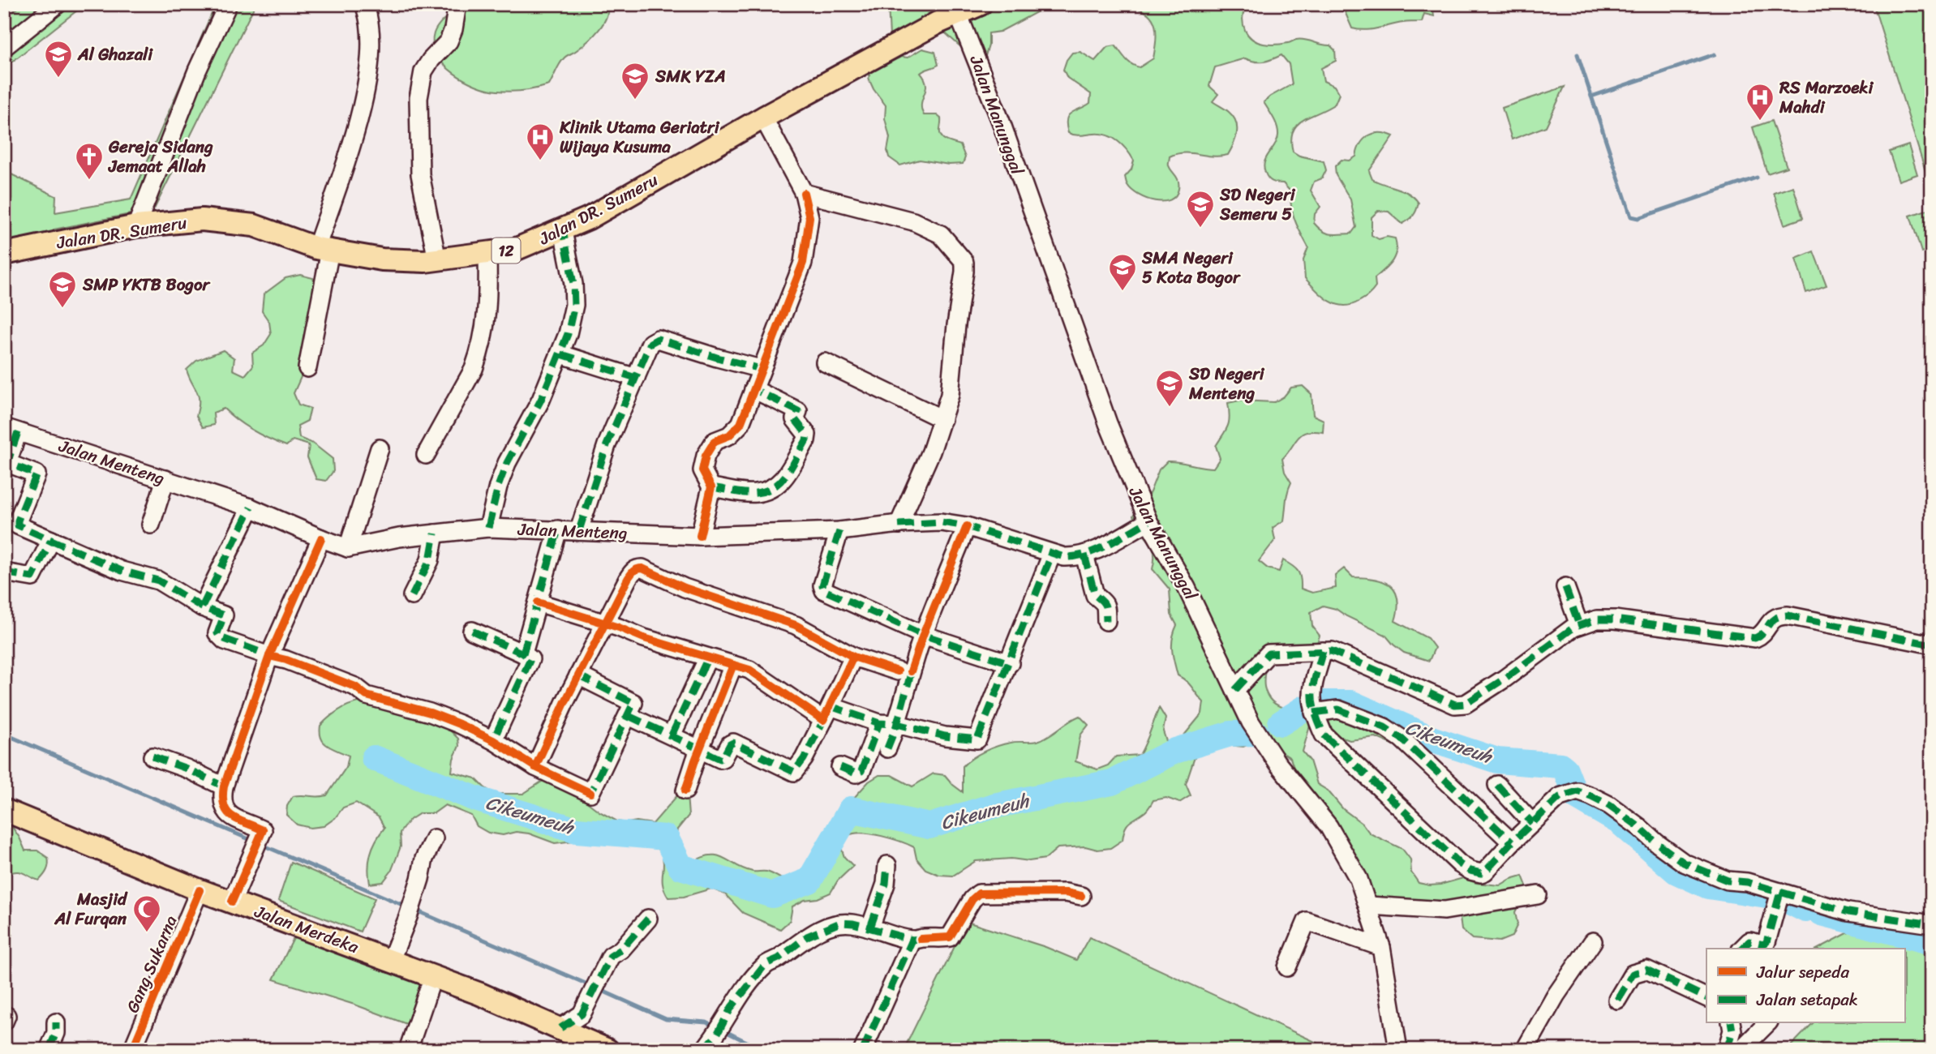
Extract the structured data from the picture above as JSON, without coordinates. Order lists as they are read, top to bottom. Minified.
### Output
{"streets":{"main road":["Jalan DR. Sumeru","12","Jalan Merdeka"],"street":["Jalan Manunggal","Jalan Menteng","Gang Sukarna"]},"crossings":[["Jalan Manunggal","Jalan DR. Sumeru"],["Jalan Manunggal","12"],["Jalan Manunggal","Jalan Menteng"],["Jalan DR. Sumeru","12"],["Jalan Merdeka","Gang Sukarna"]],"water":["Cikeumeuh"],"places":{"school or university":["Al Ghazali","SMK YZA","SD Negeri Semeru 5","SMA Negeri 5 Kota Bogor","SMP YKTB Bogor","SD Negeri Menteng"],"hospital":["RS Marzoeki Mahdi","Klinik Utama Geriatri Wijaya Kusuma"],"church":["Gereja Sidang Jemaat Allah"],"mosque":["Masjid Al Furqan"]},"legend":["Jalur sepeda","Jalan setapak"]}
